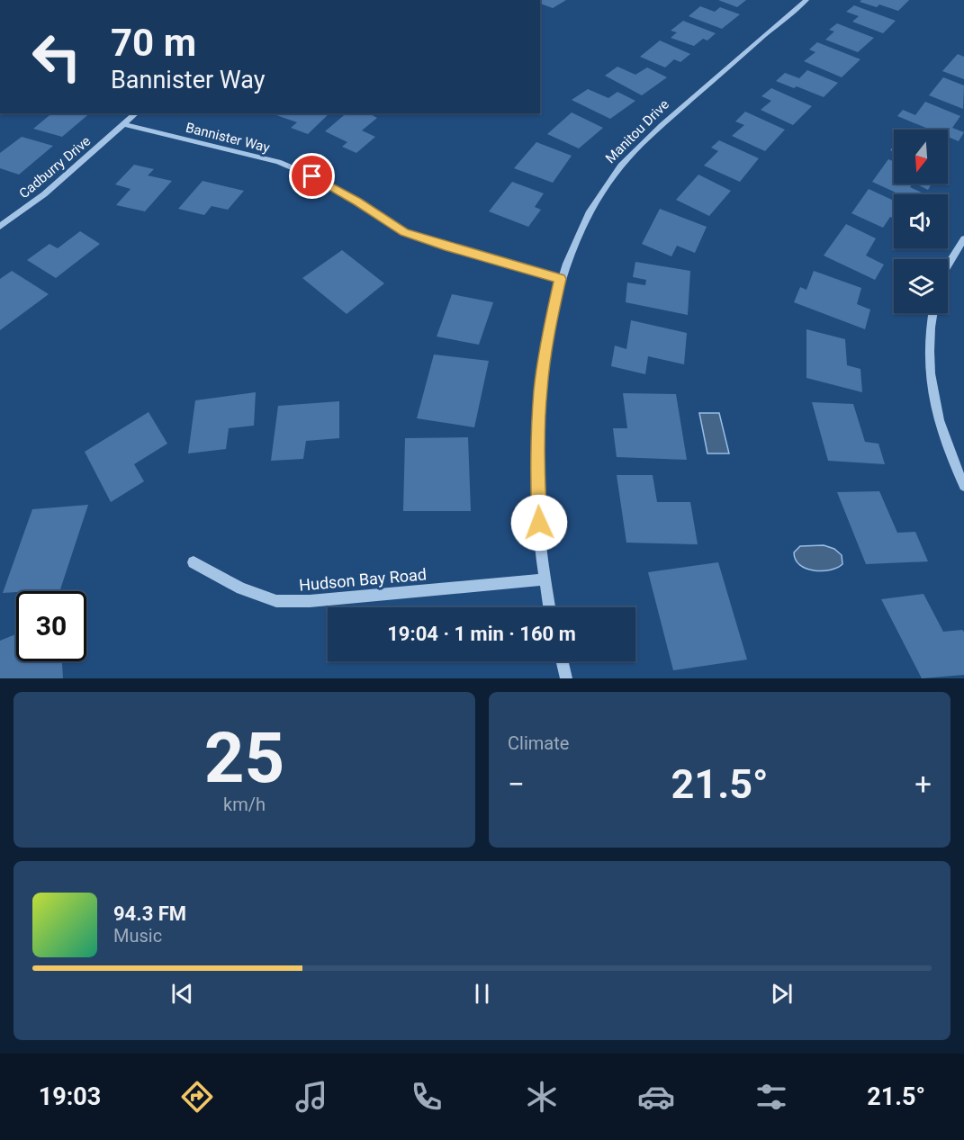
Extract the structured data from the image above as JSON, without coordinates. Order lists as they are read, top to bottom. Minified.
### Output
{"streets":{"street":["Manitou Drive","Bannister Way","Cadburry Drive","Hudson Bay Road"]},"crossings":[["Manitou Drive","Bannister Way"],["Manitou Drive","Hudson Bay Road"],["Bannister Way","Cadburry Drive"]],"north":"bottom","page":{"turn":["70 m","Bannister Way"],"limit":"30","trip":"19:04 · 1 min · 160 m","tile":[["25","km/h"],"Climate"],"heat":["−","21.5°","+"],"song":["94.3 FM","Music"],"tabs":["19:03","21.5°"]}}
